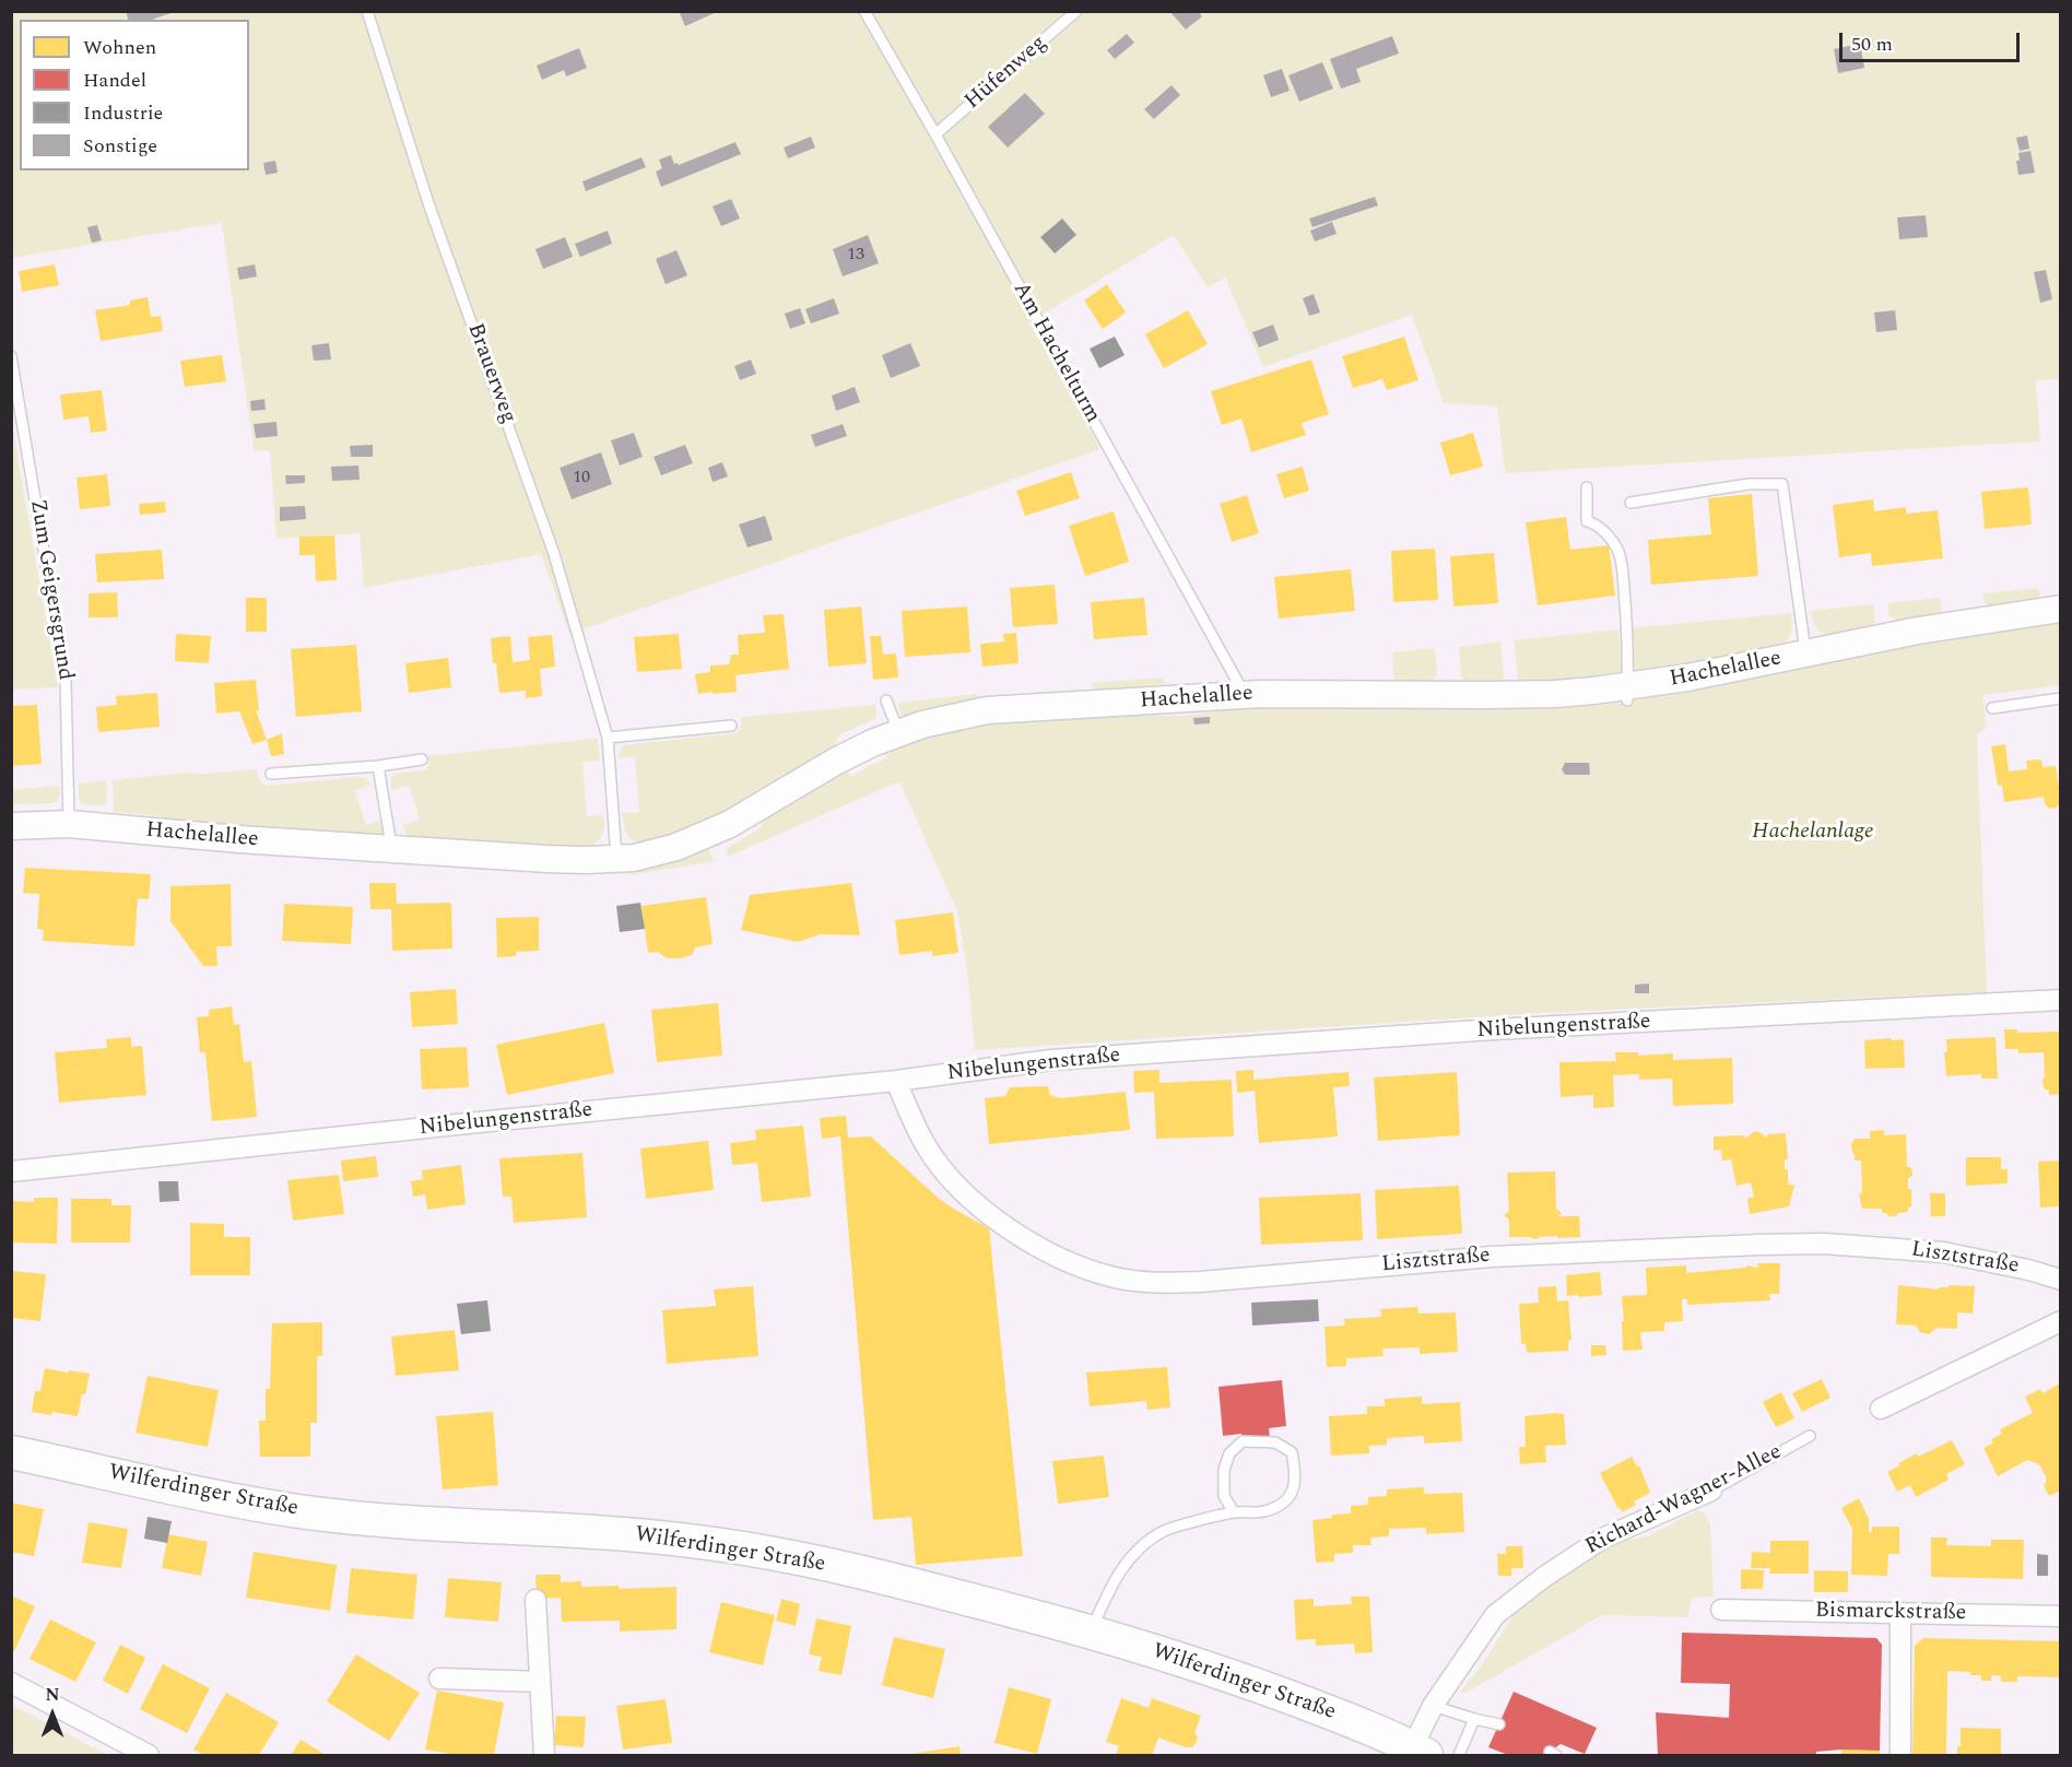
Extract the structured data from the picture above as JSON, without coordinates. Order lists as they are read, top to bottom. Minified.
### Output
{"streets":{"main road":["Wilferdinger Straße"],"street":["Hachelallee","Nibelungenstraße","Lisztstraße","Richard-Wagner-Allee","Bismarckstraße"],"lane":["Hüfenweg","Am Hachelturm","Brauerweg","Zum Geigersgrund"]},"crossings":[["Hüfenweg","Am Hachelturm"],["Am Hachelturm","Hachelallee"],["Zum Geigersgrund","Hachelallee"],["Nibelungenstraße","Lisztstraße"],["Wilferdinger Straße","Richard-Wagner-Allee"]],"parks":["Hachelanlage"],"house_numbers":["13","10"],"legend":["Wohnen","Handel","Industrie","Sonstige"],"scale_bar":"50 m","north":"top"}
